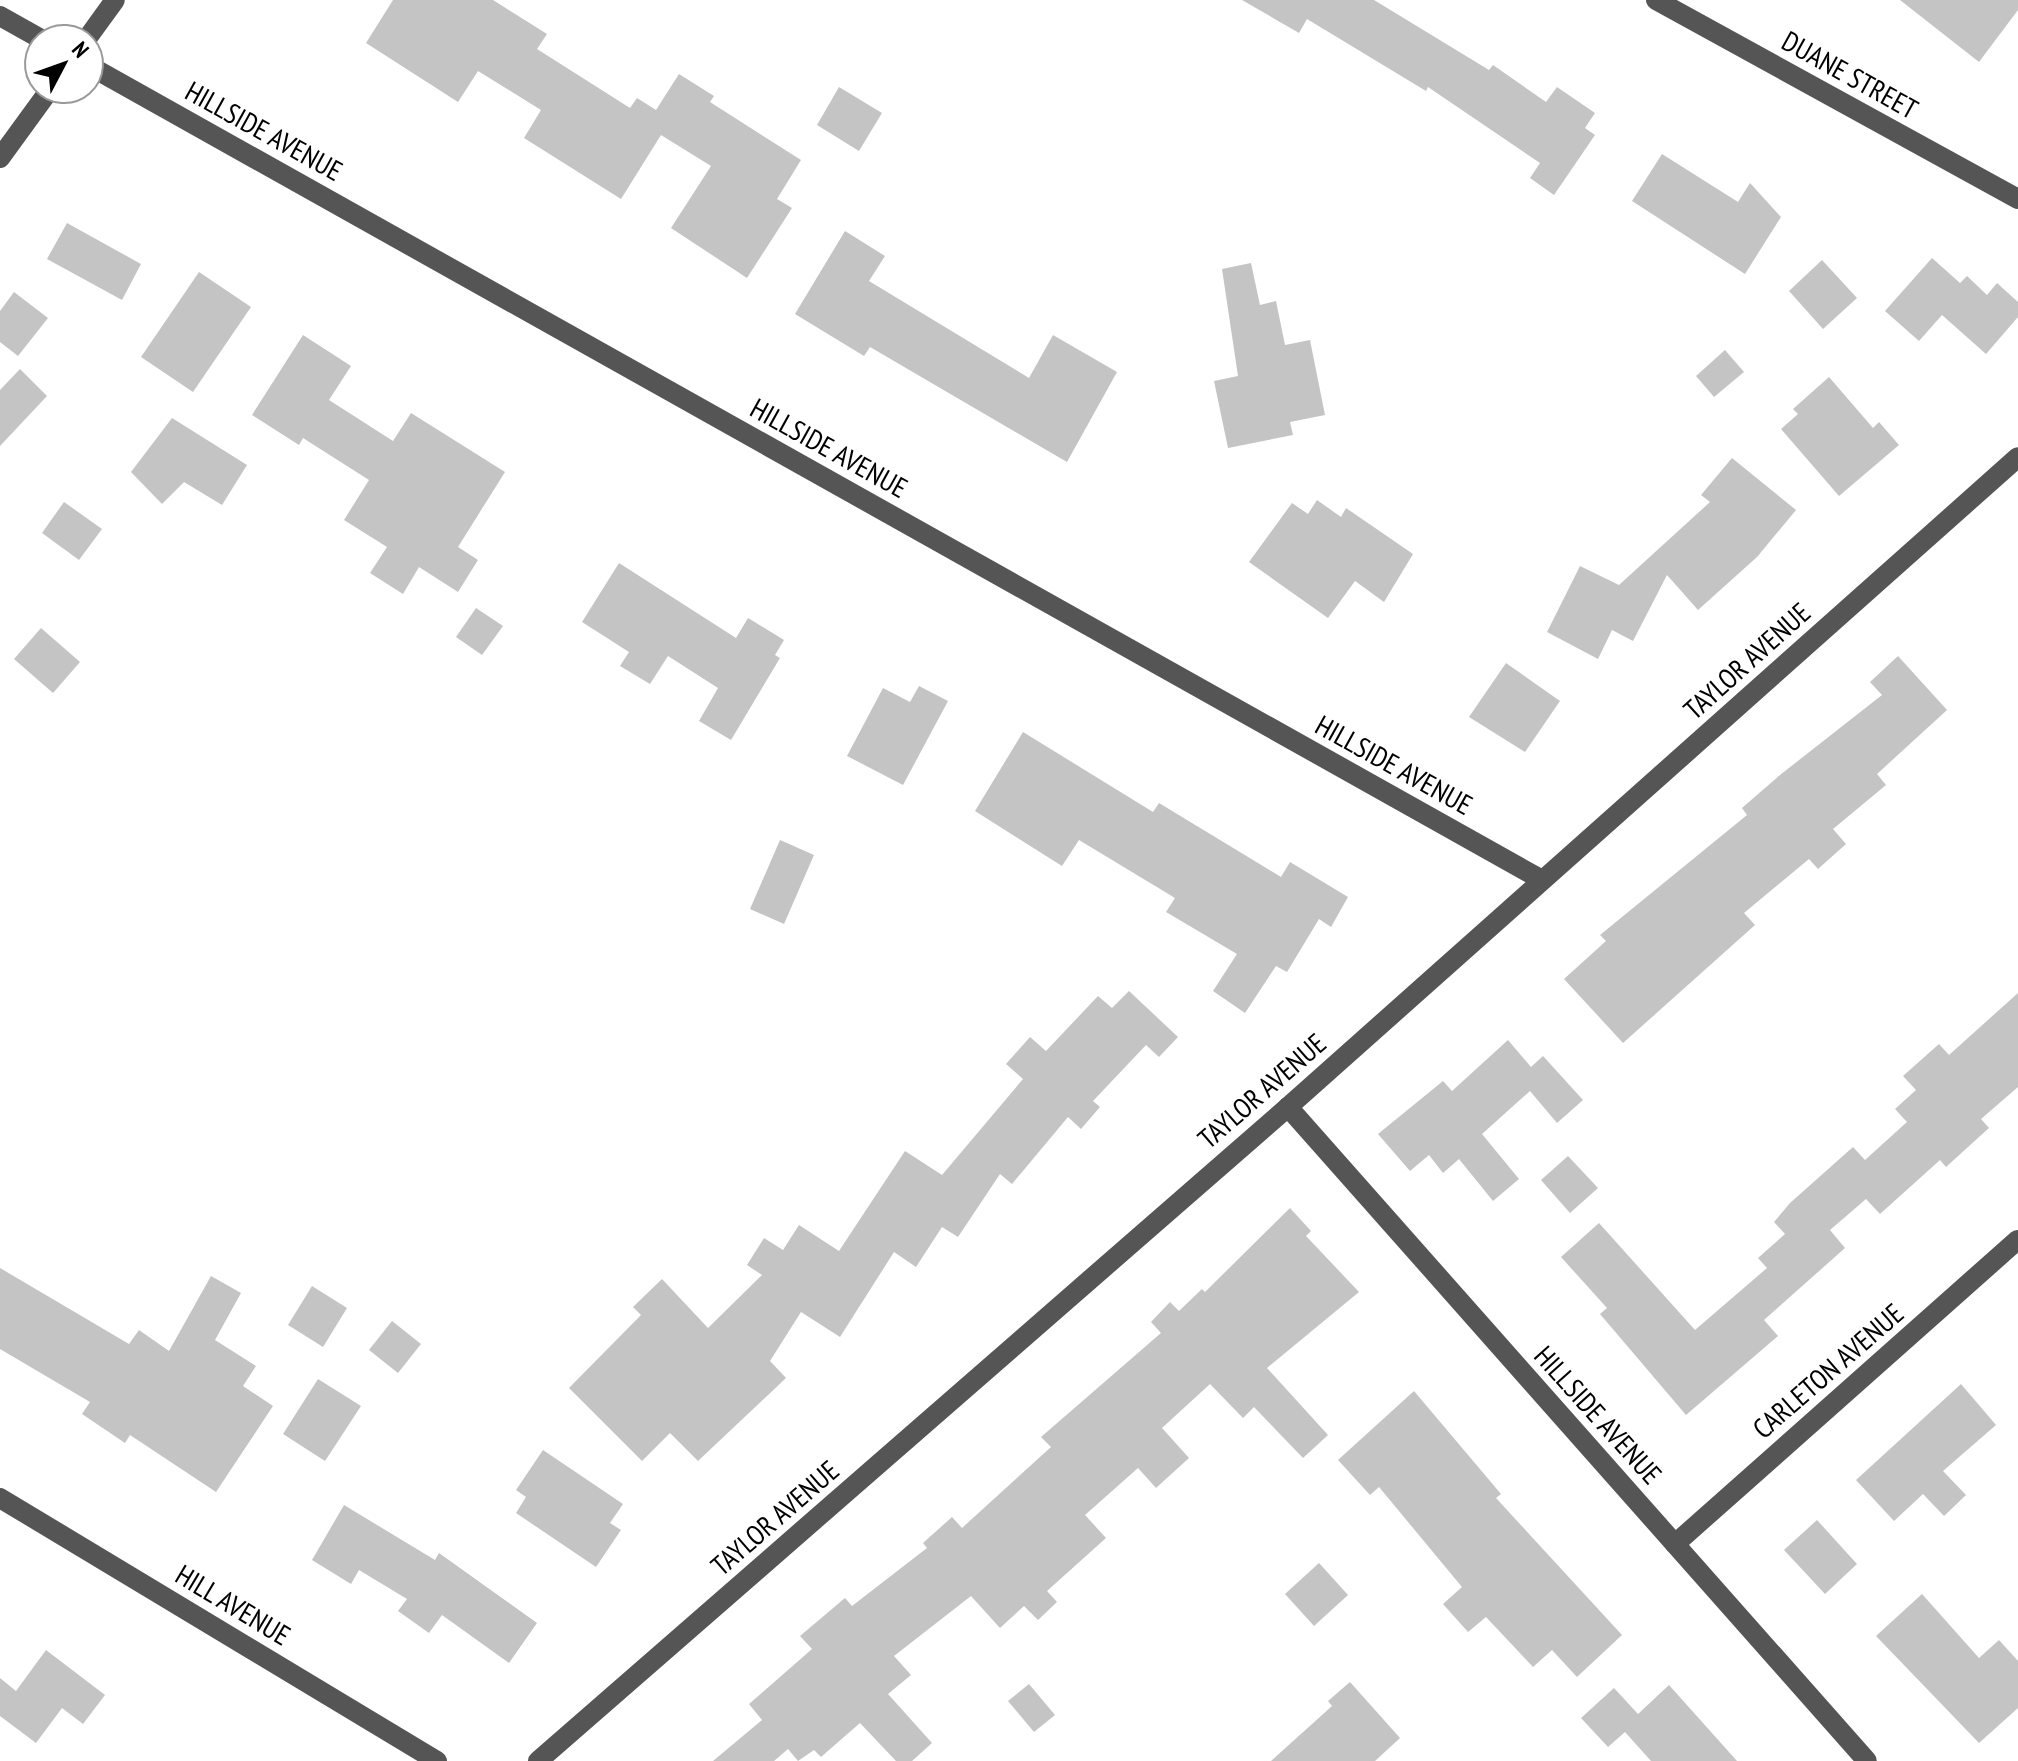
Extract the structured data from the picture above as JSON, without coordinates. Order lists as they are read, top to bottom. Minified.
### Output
{"streets":{"street":["DUANE STREET","HILLSIDE AVENUE","TAYLOR AVENUE","CARLETON AVENUE","HILL AVENUE"]},"crossings":[["HILLSIDE AVENUE","TAYLOR AVENUE"],["HILLSIDE AVENUE","CARLETON AVENUE"]],"north":"top right"}
